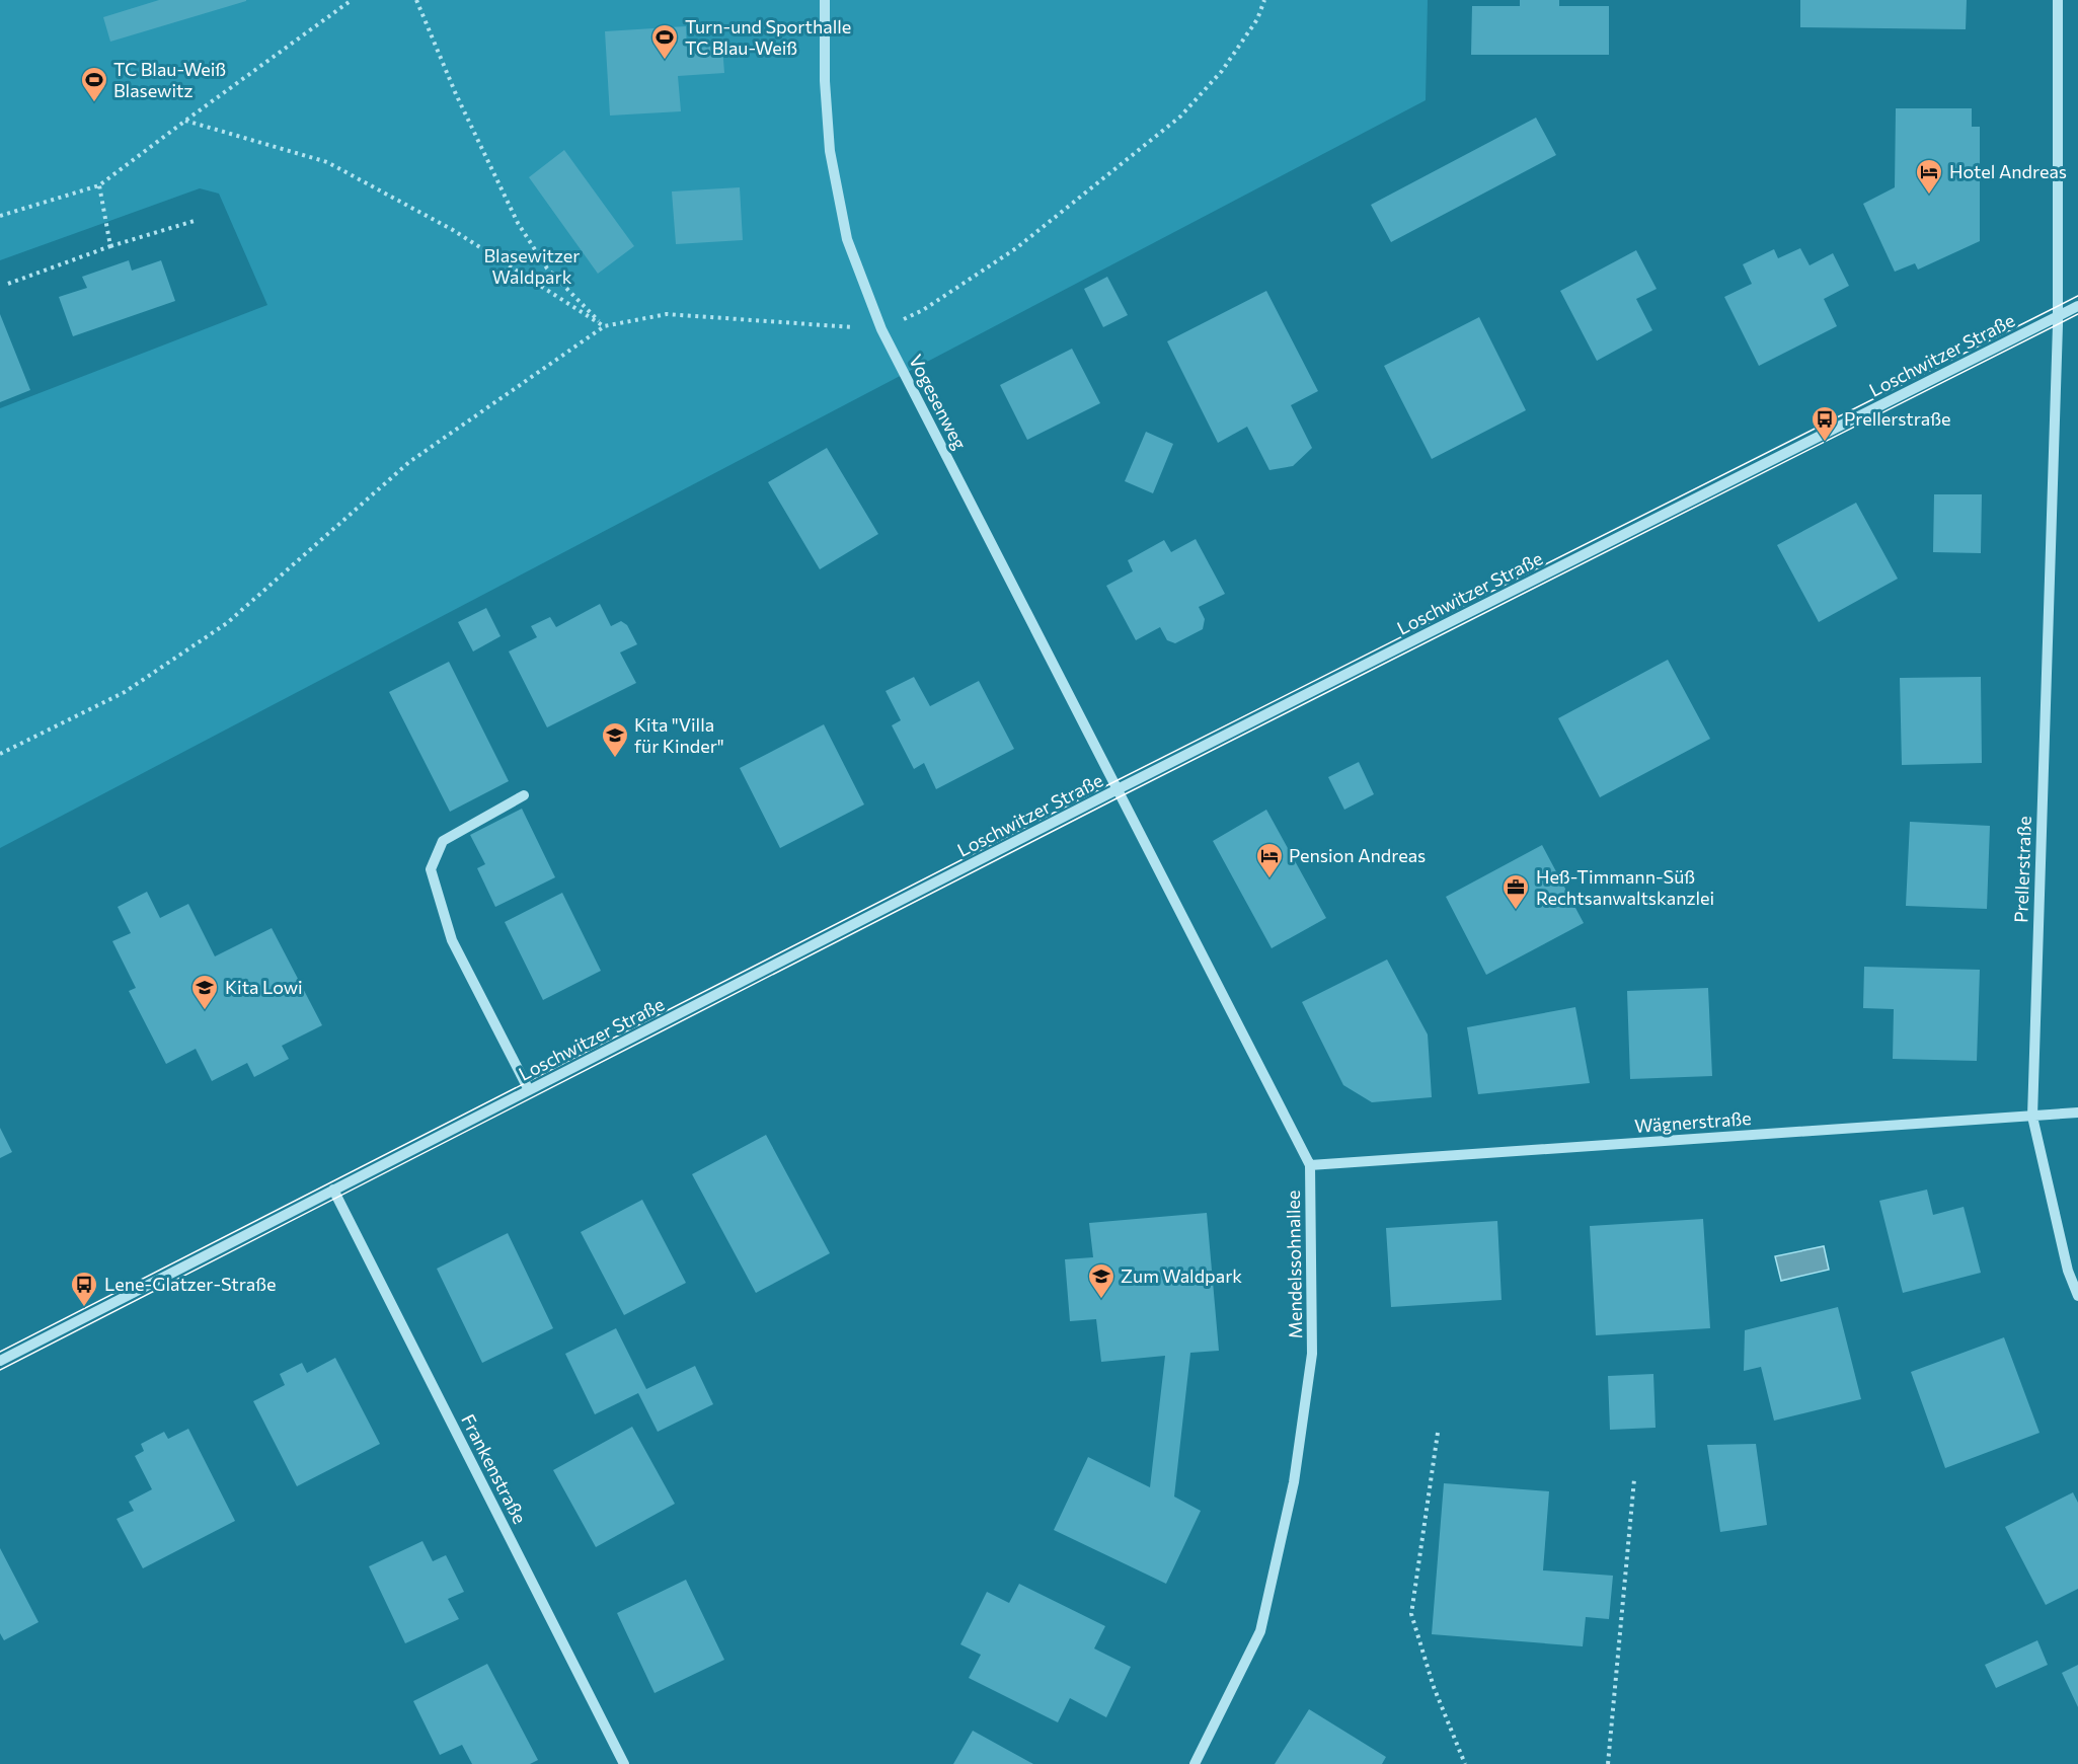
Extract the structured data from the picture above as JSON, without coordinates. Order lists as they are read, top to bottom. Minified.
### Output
{"streets":{"street":["Loschwitzer Straße","Vogesenweg","Prellerstraße","Wägnerstraße","Mendelssohnallee","Frankenstraße"]},"crossings":[["Loschwitzer Straße","Vogesenweg"],["Loschwitzer Straße","Prellerstraße"],["Loschwitzer Straße","Mendelssohnallee"],["Loschwitzer Straße","Frankenstraße"],["Vogesenweg","Mendelssohnallee"],["Prellerstraße","Wägnerstraße"],["Wägnerstraße","Mendelssohnallee"]],"parks":["Blasewitzer Waldpark"],"places":{"sports":["Turn-und Sporthalle TC Blau-Weiß","TC Blau-Weiß Blasewitz"],"hotel":["Hotel Andreas","Pension Andreas"],"bus stop":["Prellerstraße","Lene-Glatzer-Straße"],"school or university":["Kita \"Villa für Kinder\"","Kita Lowi","Zum Waldpark"],"office":["Heß-Timmann-Süß Rechtsanwaltskanzlei"]}}
